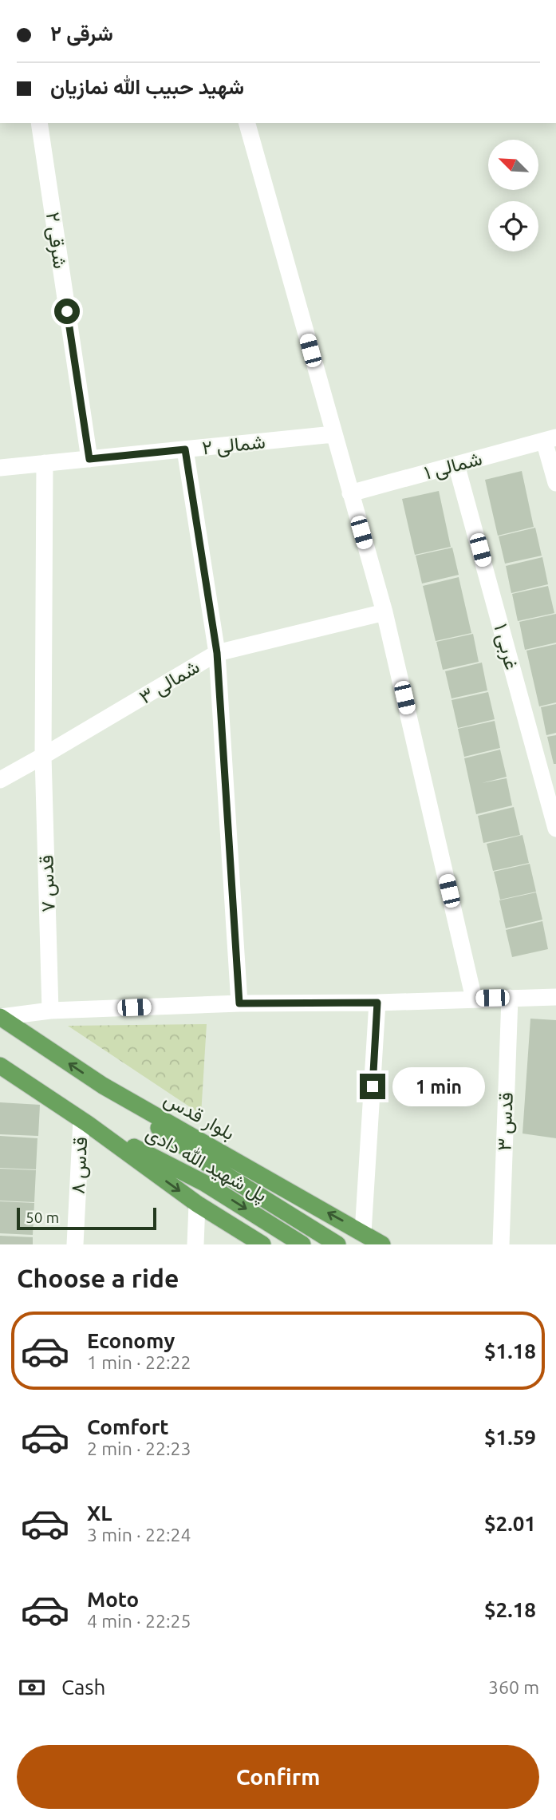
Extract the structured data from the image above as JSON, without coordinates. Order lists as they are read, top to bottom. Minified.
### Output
{"streets":{"main road":["بلوار قدس","پل شهید الله دادی"],"street":["شرقی ۲","شمالی ۲","۱ شمالی","۱ غربی","شمالی ۳","قدس ۷","قدس ۳","قدس ۸"]},"crossings":[["شرقی ۲","شمالی ۲"],["شمالی ۲","قدس ۷"],["۱ شمالی","۱ غربی"],["شمالی ۳","قدس ۷"],["بلوار قدس","پل شهید الله دادی"],["پل شهید الله دادی","قدس ۸"]],"scale_bar":"50 m","north":"top left","page":{"banner":["شرقی ۲","شهید حبیب الله نمازیان"],"bubble":"1 min","scale":"50 m","heading":"Choose a ride","list":[{"name":"Economy","note":"1 min · 22:22","value":"$1.18"},{"name":"Comfort","note":"2 min · 22:23","value":"$1.59"},{"name":"XL","note":"3 min · 22:24","value":"$2.01"},{"name":"Moto","note":"4 min · 22:25","value":"$2.18"}],"pay":["Cash","360 m"],"buttons":"Confirm"}}
